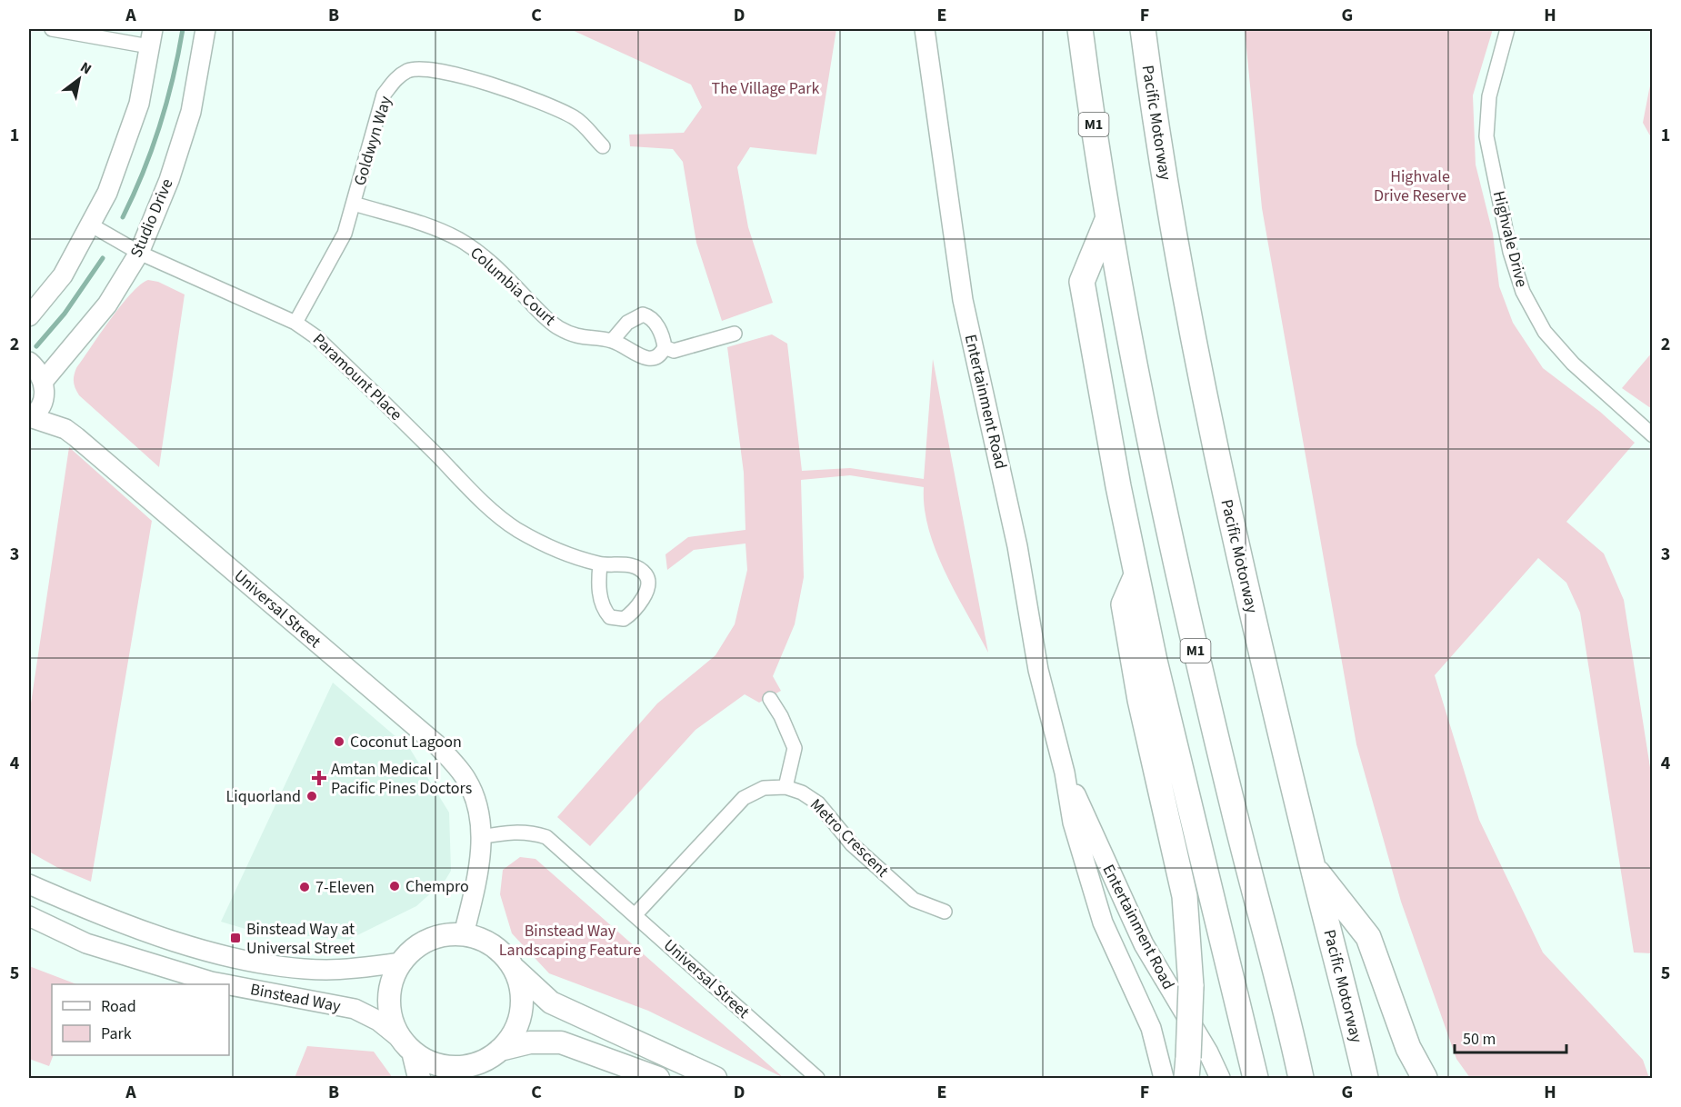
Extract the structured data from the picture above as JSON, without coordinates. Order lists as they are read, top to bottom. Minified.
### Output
{"streets":{"highway":["Pacific Motorway","M1"],"street":["Goldwyn Way","Studio Drive","Highvale Drive","Columbia Court","Paramount Place","Entertainment Road","Universal Street","Metro Crescent","Binstead Way"]},"crossings":[["Goldwyn Way","Columbia Court"],["Goldwyn Way","Paramount Place"],["Studio Drive","Paramount Place"],["Universal Street","Binstead Way"]],"parks":["The Village Park","Highvale Drive Reserve","Binstead Way Landscaping Feature"],"places":{"other":["Coconut Lagoon","Liquorland","Chempro","7-Eleven"],"health":["Amtan Medical | Pacific Pines Doctors"],"transit":["Binstead Way at Universal Street"]},"legend":["Road","Park"],"scale_bar":"50 m","north":"top right","grid":{"columns":["A","B","C","D","E","F","G","H"],"rows":["1","2","3","4","5"]}}
